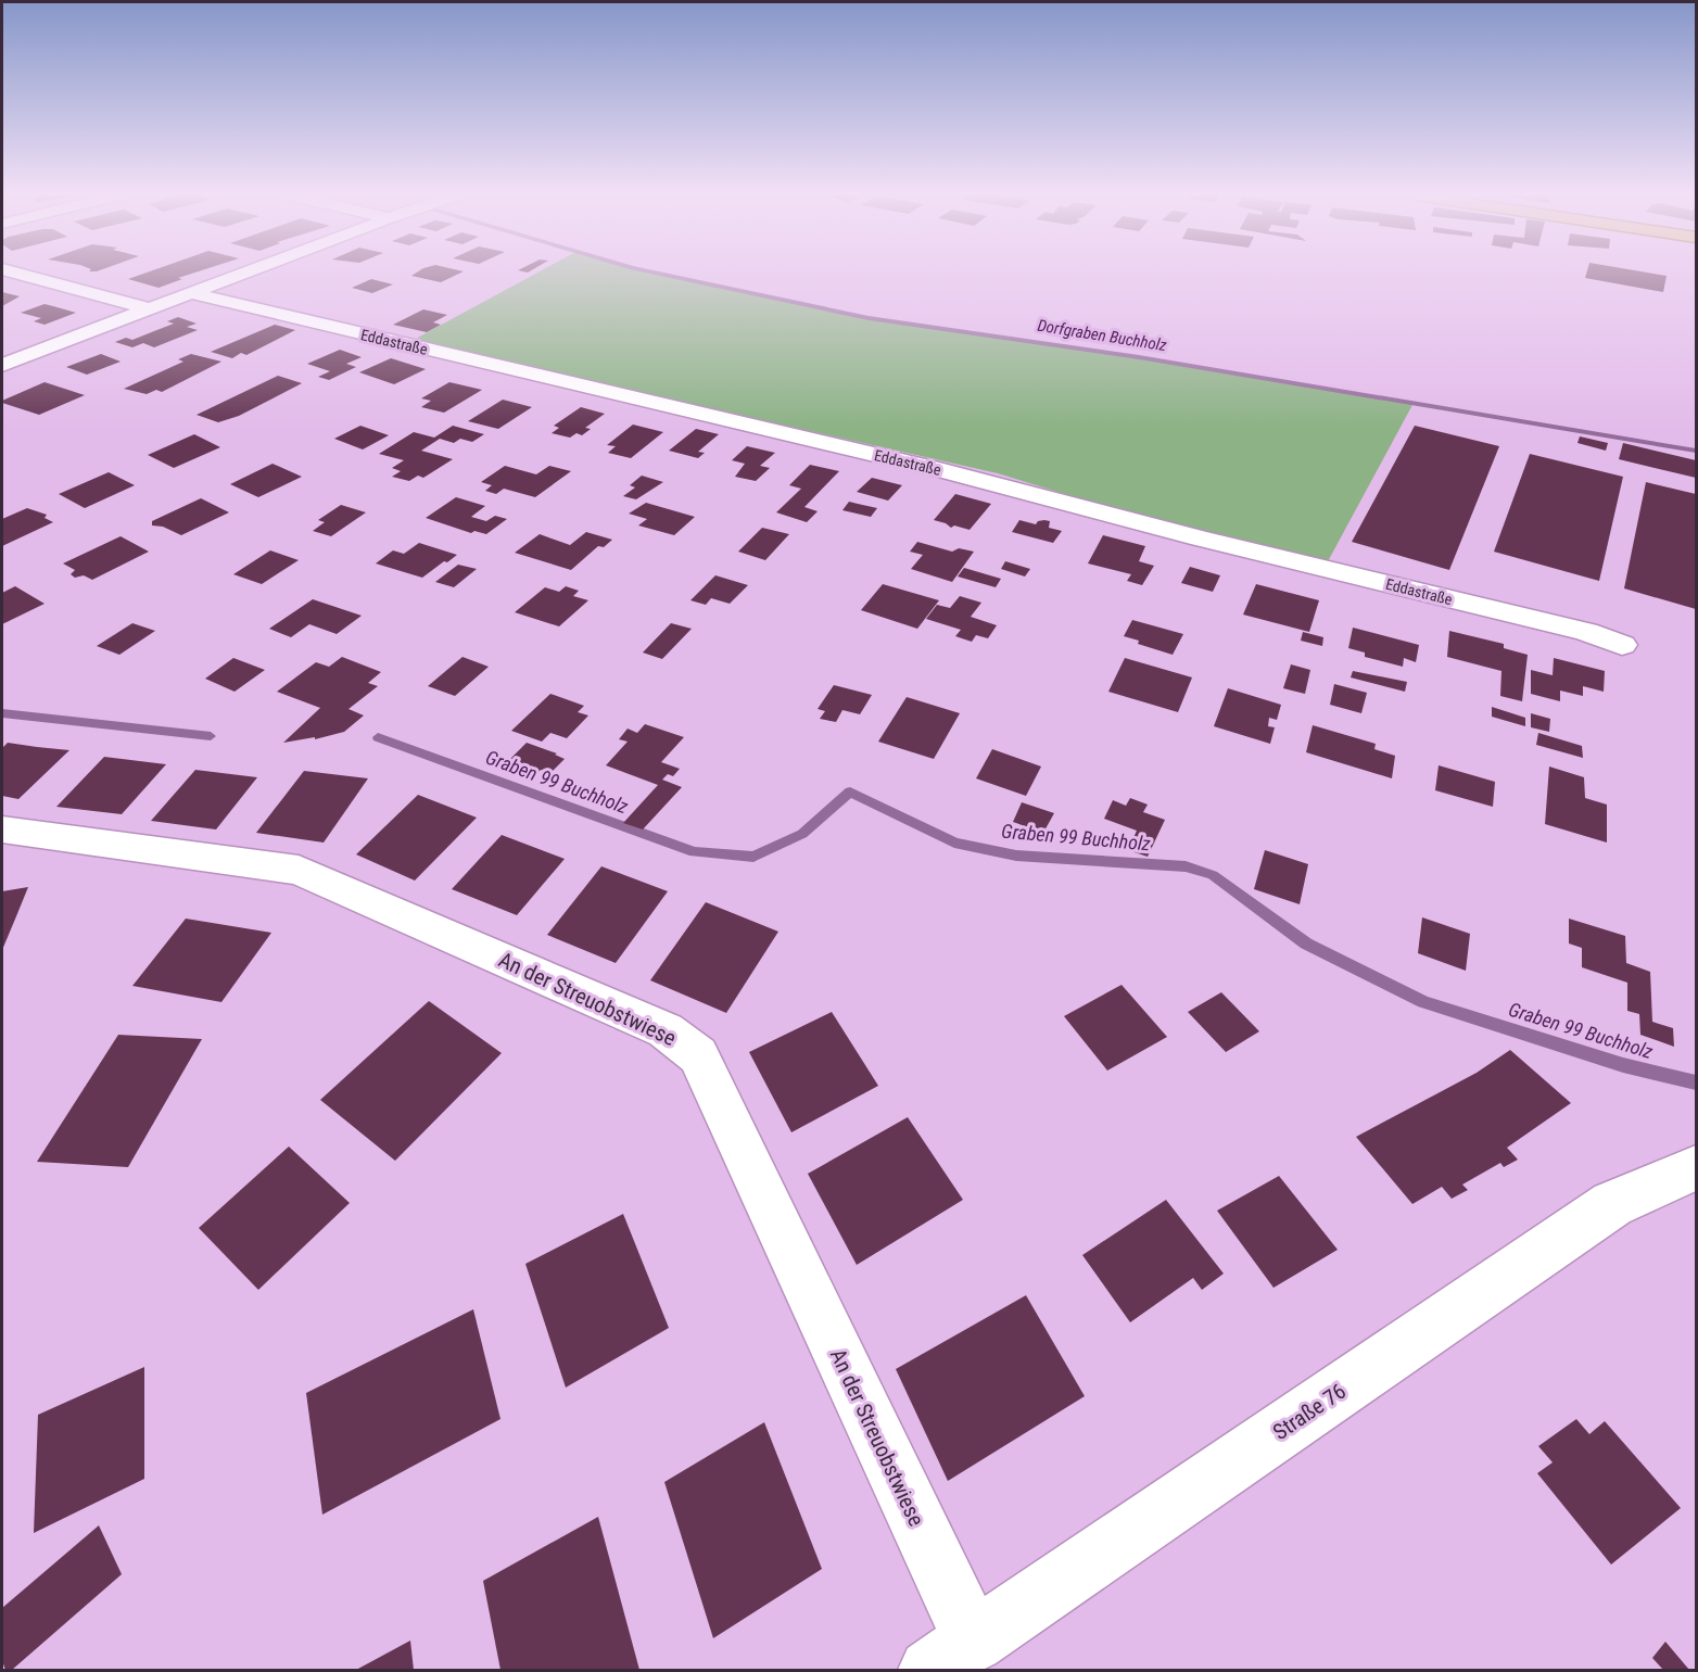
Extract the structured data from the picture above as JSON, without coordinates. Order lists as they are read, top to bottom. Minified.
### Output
{"streets":{"street":["Eddastraße","An der Streuobstwiese","Straße 76"]},"crossings":[["An der Streuobstwiese","Straße 76"]],"water":["Dorfgraben Buchholz","Graben 99 Buchholz"]}
